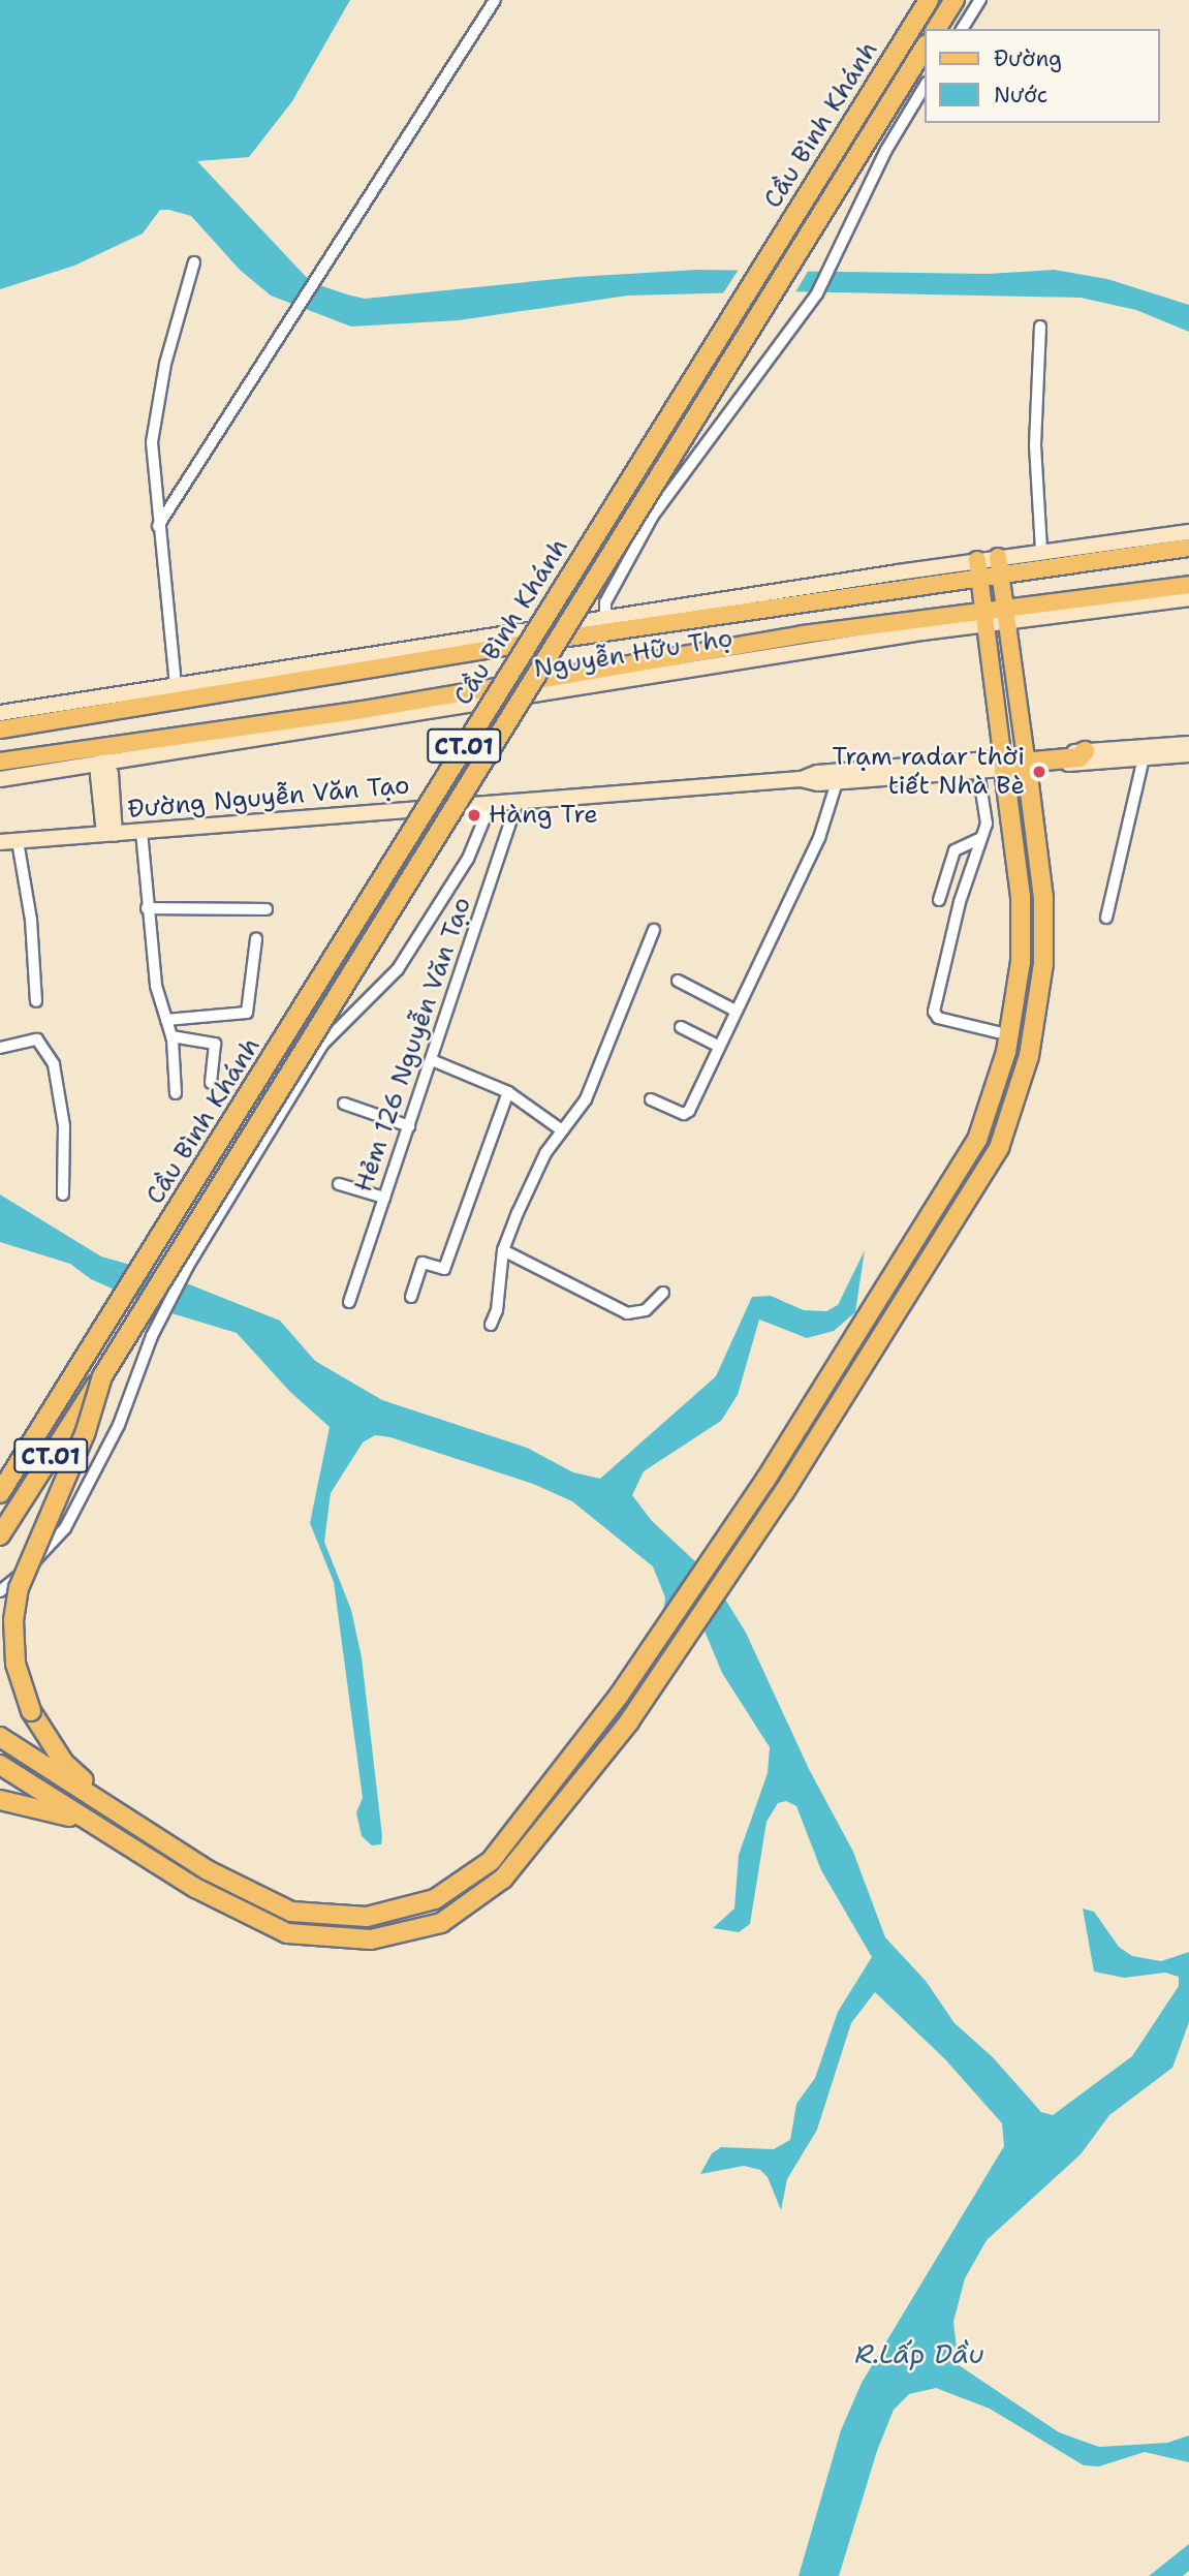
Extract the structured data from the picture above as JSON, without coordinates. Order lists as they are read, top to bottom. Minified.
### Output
{"streets":{"highway":["Cầu Bình Khánh","CT.01"],"main road":["Nguyễn Hữu Thọ","Đường Nguyễn Văn Tạo"],"street":["Hẻm 126 Nguyễn Văn Tạo"]},"crossings":[["Cầu Bình Khánh","CT.01"],["Đường Nguyễn Văn Tạo","Hẻm 126 Nguyễn Văn Tạo"]],"water":["R.Lấp Dầu"],"places":["Trạm radar thời tiết Nhà Bè","Hàng Tre"],"legend":["Đường","Nước"]}
